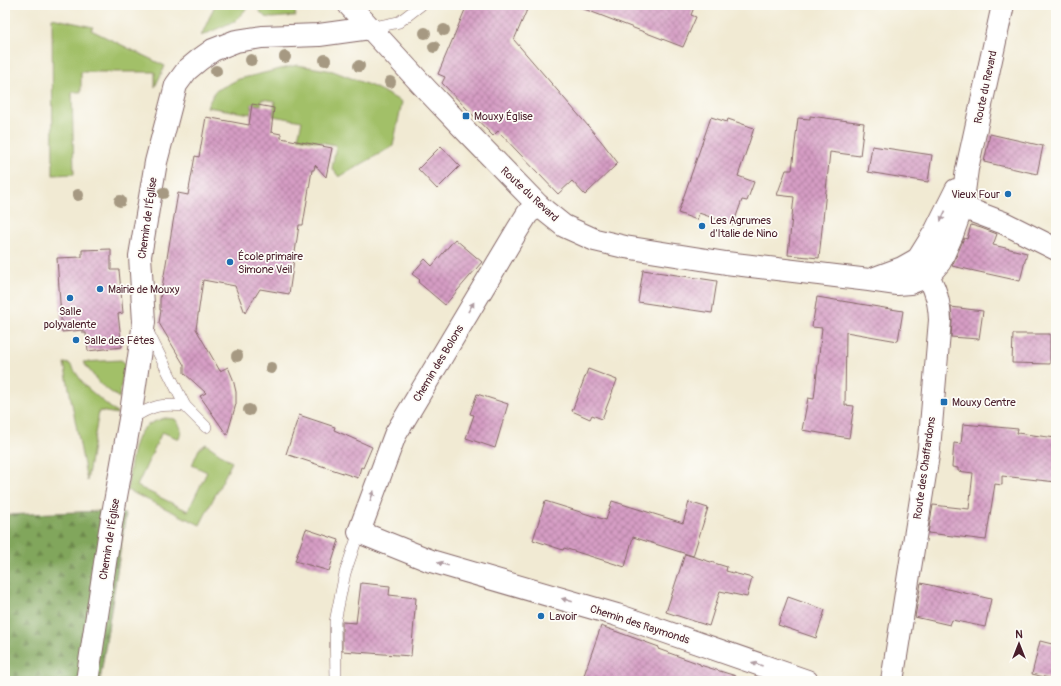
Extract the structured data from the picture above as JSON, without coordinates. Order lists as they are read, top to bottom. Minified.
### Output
{"streets":{"street":["Route du Revard","Chemin de l'Église","Chemin des Bolons","Route des Chaffardons","Chemin des Raymonds"]},"crossings":[["Route du Revard","Chemin de l'Église"],["Route du Revard","Chemin des Bolons"],["Route du Revard","Route des Chaffardons"],["Chemin des Bolons","Chemin des Raymonds"]],"one_way":["Chemin des Bolons","Chemin des Raymonds"],"places":{"transit":["Mouxy Église","Mouxy Centre"],"other":["Vieux Four","Les Agrumes d'Italie de Nino","École primaire Simone Veil","Mairie de Mouxy","Salle polyvalente","Salle des Fêtes","Lavoir"]},"north":"top"}
